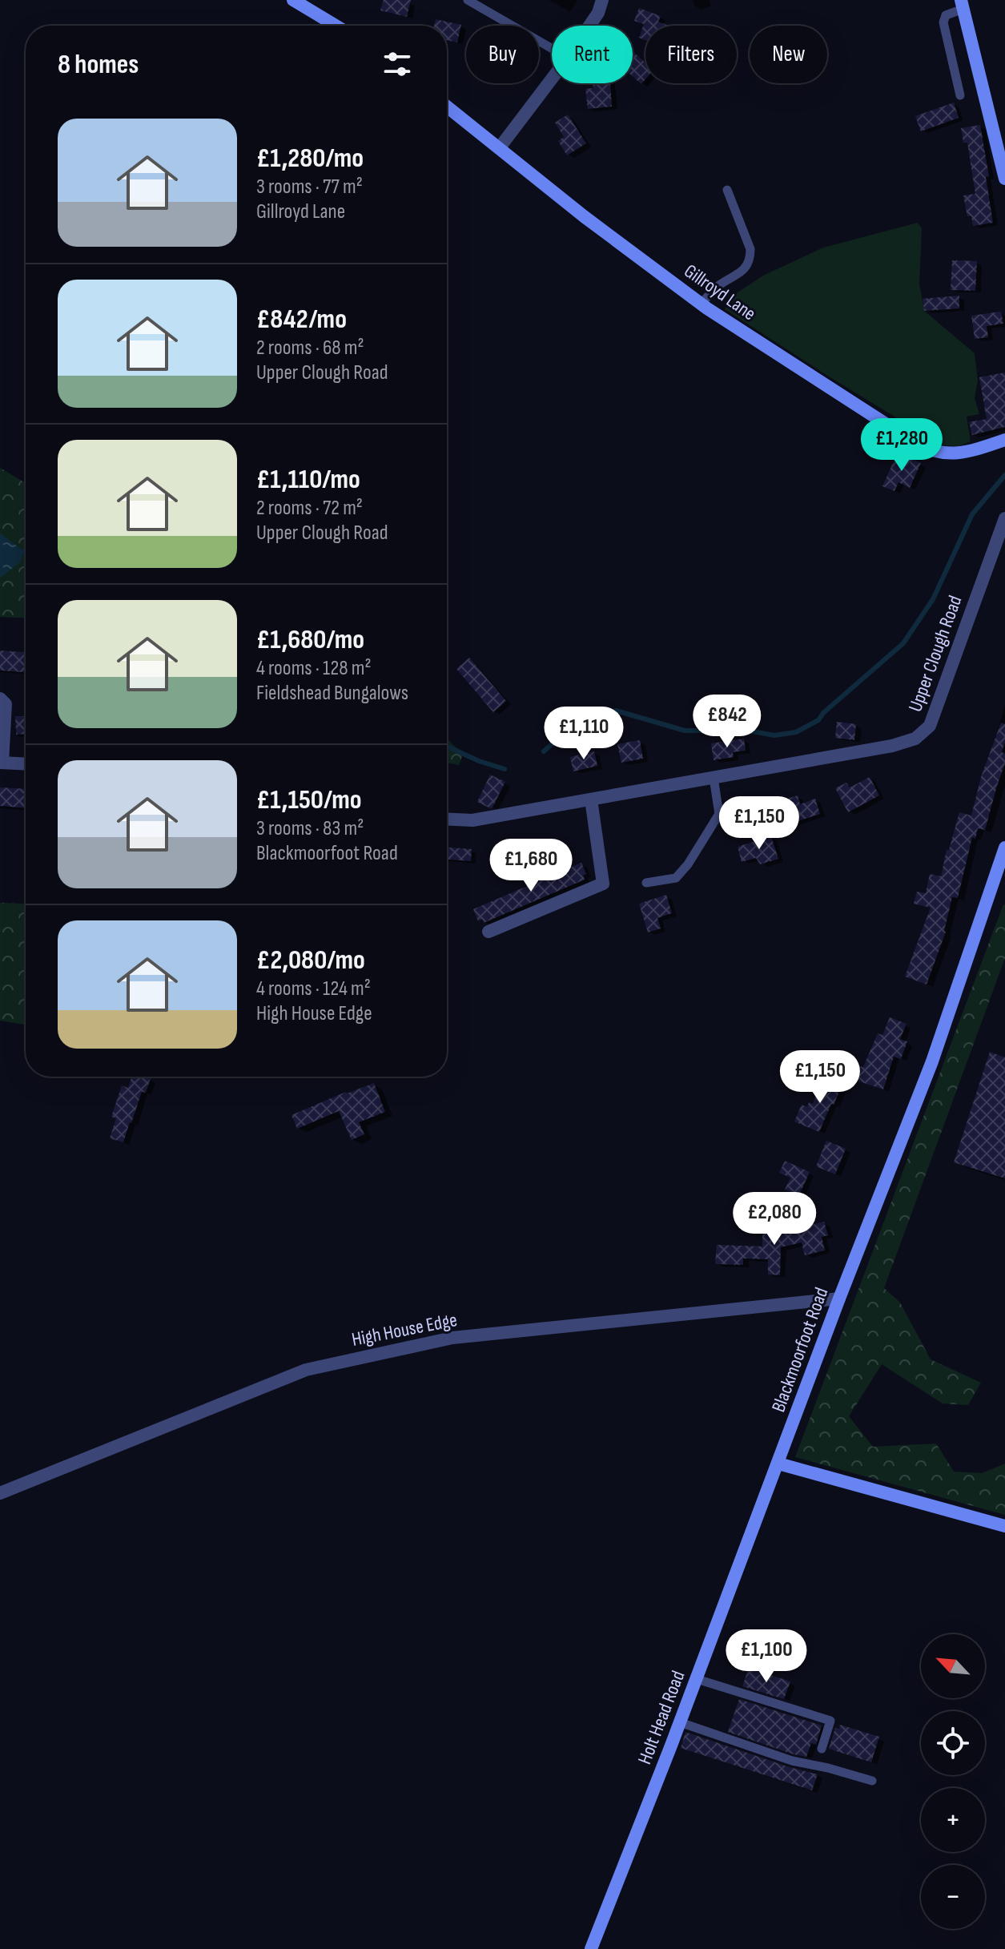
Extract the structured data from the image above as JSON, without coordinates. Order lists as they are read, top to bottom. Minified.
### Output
{"streets":{"street":["Gillroyd Lane","Upper Clough Road","High House Edge","Blackmoorfoot Road","Holt Head Road"]},"crossings":[["High House Edge","Blackmoorfoot Road"],["Blackmoorfoot Road","Holt Head Road"]],"north":"top left","page":{"chip":["Buy","Rent","Filters","New"],"heading":"8 homes","list":[{"name":"£1,280/mo","note":"3 rooms · 77 m² · Gillroyd Lane"},{"name":"£842/mo","note":"2 rooms · 68 m² · Upper Clough Road"},{"name":"£1,110/mo","note":"2 rooms · 72 m² · Upper Clough Road"},{"name":"£1,680/mo","note":"4 rooms · 128 m² · Fieldshead Bungalows"},{"name":"£1,150/mo","note":"3 rooms · 83 m² · Blackmoorfoot Road"},{"name":"£2,080/mo","note":"4 rooms · 124 m² · High House Edge"}],"price":["£1,280","£842","£1,110","£1,150","£1,680","£1,150","£2,080","£1,100"],"map_buttons":["+","−"]}}
